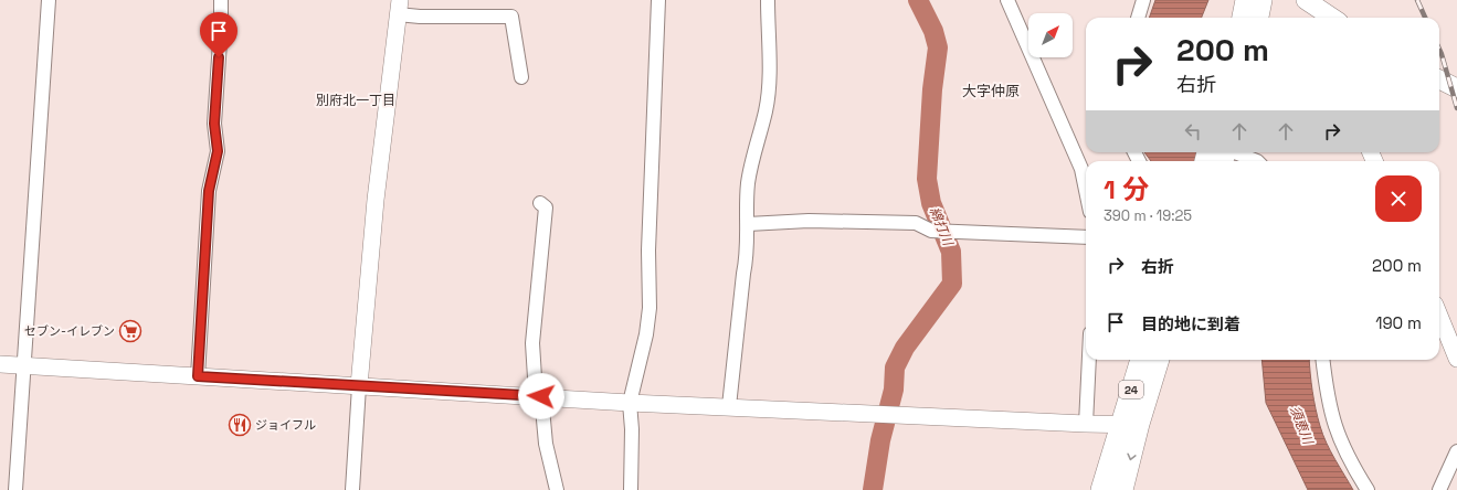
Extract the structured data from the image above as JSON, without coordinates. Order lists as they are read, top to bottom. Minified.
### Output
{"streets":{"main road":["24"]},"districts":["大字仲原","別府北一丁目"],"water":["綿打川","須恵川"],"places":{"supermarket":["セブン-イレブン"],"restaurant":["ジョイフル"]},"north":"top right","page":{"turn":["200 m","右折"],"heading":["1 分","390 m · 19:25"],"list":[{"name":"右折","value":"200 m"},{"name":"目的地に到着","value":"190 m"}]}}
